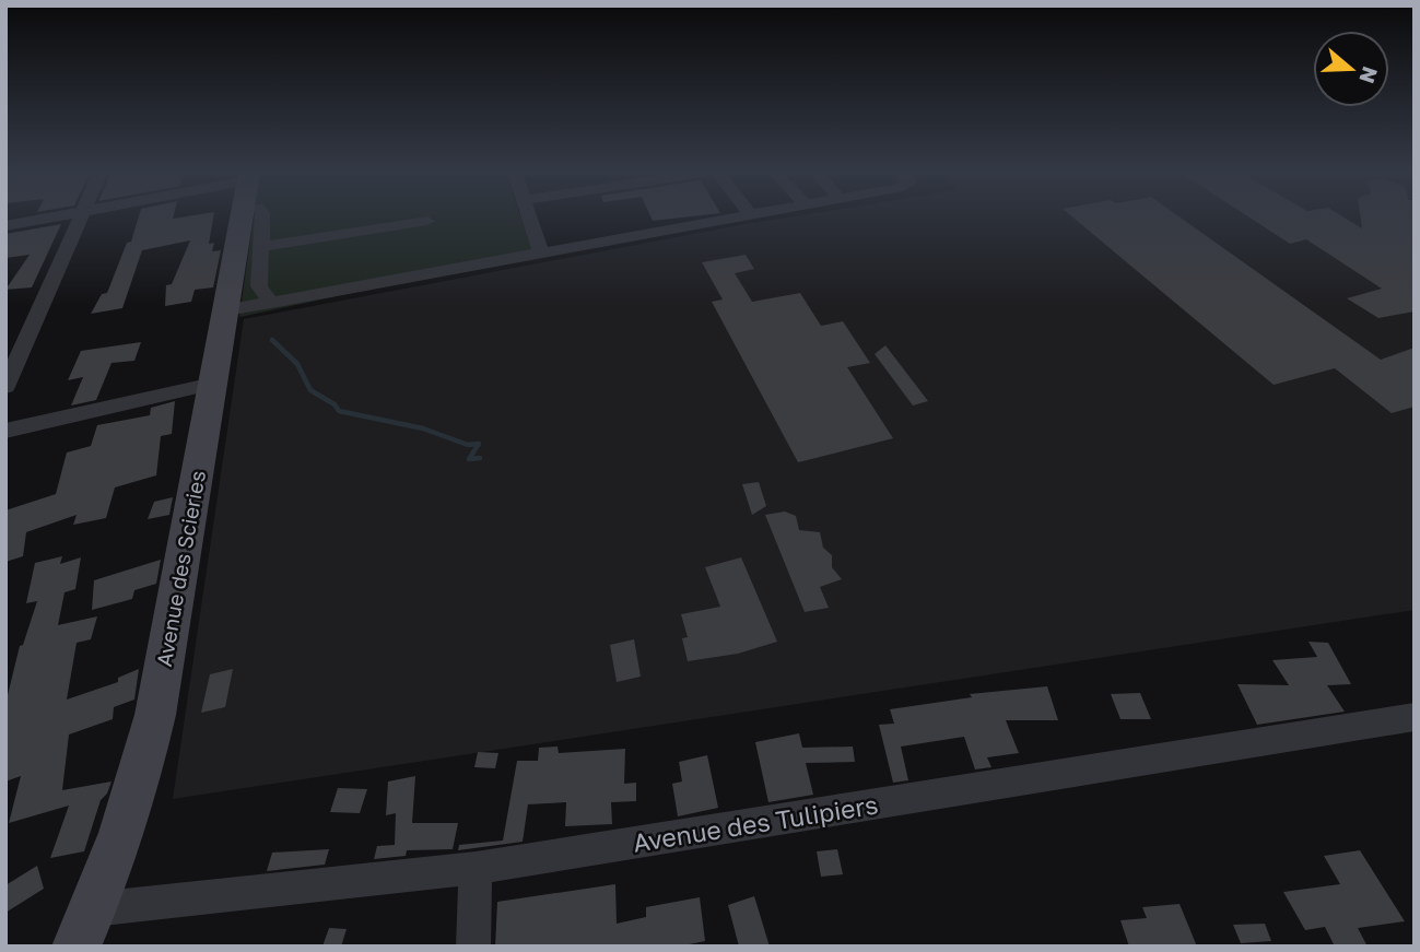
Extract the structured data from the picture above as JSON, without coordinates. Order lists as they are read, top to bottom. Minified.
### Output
{"streets":{"street":["Avenue des Scieries","Avenue des Tulipiers"]},"crossings":[["Avenue des Scieries","Avenue des Tulipiers"]],"north":"right"}
